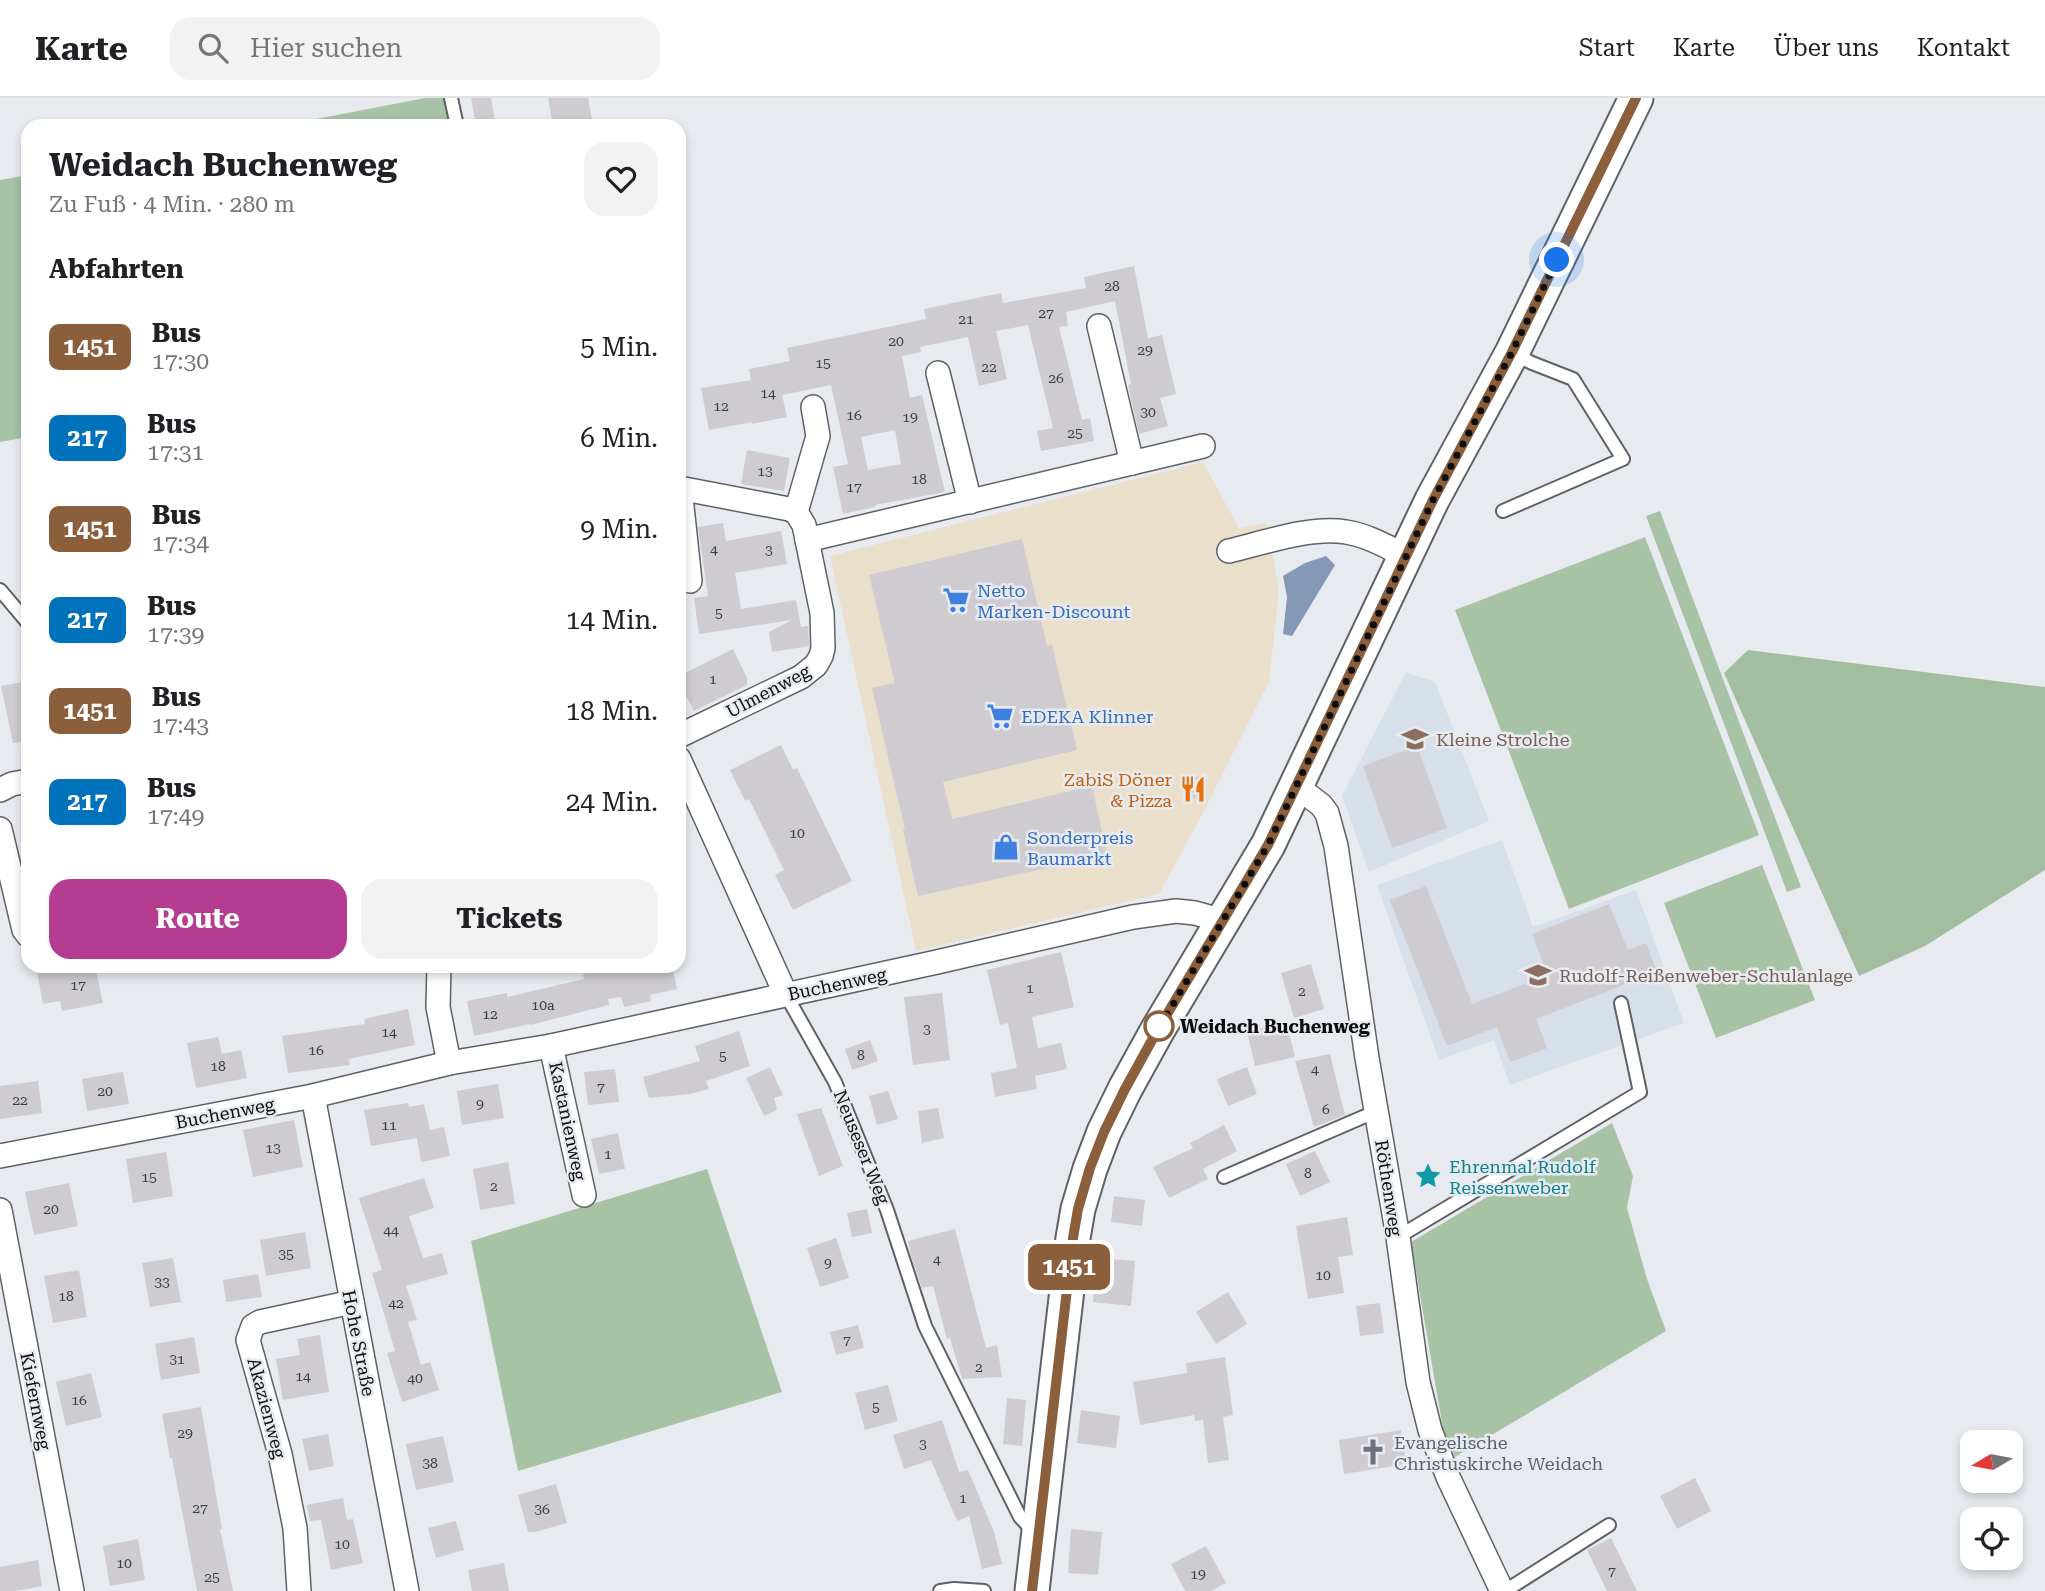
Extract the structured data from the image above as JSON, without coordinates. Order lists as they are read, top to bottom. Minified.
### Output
{"streets":{"street":["Ulmenweg","Buchenweg","Kastanienweg","Neuseser Weg","Röthenweg","Hohe Straße","Kiefernweg","Akazienweg"]},"crossings":[["Buchenweg","Kastanienweg"],["Buchenweg","Neuseser Weg"],["Buchenweg","Hohe Straße"],["Hohe Straße","Akazienweg"]],"places":{"supermarket":["Netto Marken-Discount","EDEKA Klinner"],"school or university":["Kleine Strolche","Rudolf-Reißenweber-Schulanlage"],"restaurant":["ZabiS Döner & Pizza"],"shop":["Sonderpreis Baumarkt"],"other":["Weidach Buchenweg"],"place":["Ehrenmal Rudolf Reissenweber"],"church":["Evangelische Christuskirche Weidach"]},"lines":["bus line 1451"],"house_numbers":["28","27","21","20","29","15","22","26","14","12","30","16","19","25","13","18","17","4","3","5","1","10","17","1","2","10a","12","3","14","16","8","5","18","4","7","20","22","9","6","11","13","1","8","15","2","20","44","35","4","9","10","33","18","42","7","31","2","14","40","16","5","29","3","38","1","27","36","10","10","7","19","25"],"north":"left","page":{"header":"Karte","search":"Hier suchen","nav":["Start","Karte","Über uns","Kontakt"],"on_map":"1451","heading":[["Weidach Buchenweg","Zu Fuß · 4 Min. · 280 m"],"Abfahrten"],"list":[{"mark":"1451","name":"Bus","note":"17:30","value":"5 Min."},{"mark":"217","name":"Bus","note":"17:31","value":"6 Min."},{"mark":"1451","name":"Bus","note":"17:34","value":"9 Min."},{"mark":"217","name":"Bus","note":"17:39","value":"14 Min."},{"mark":"1451","name":"Bus","note":"17:43","value":"18 Min."},{"mark":"217","name":"Bus","note":"17:49","value":"24 Min."}],"buttons":["Route","Tickets"]}}
